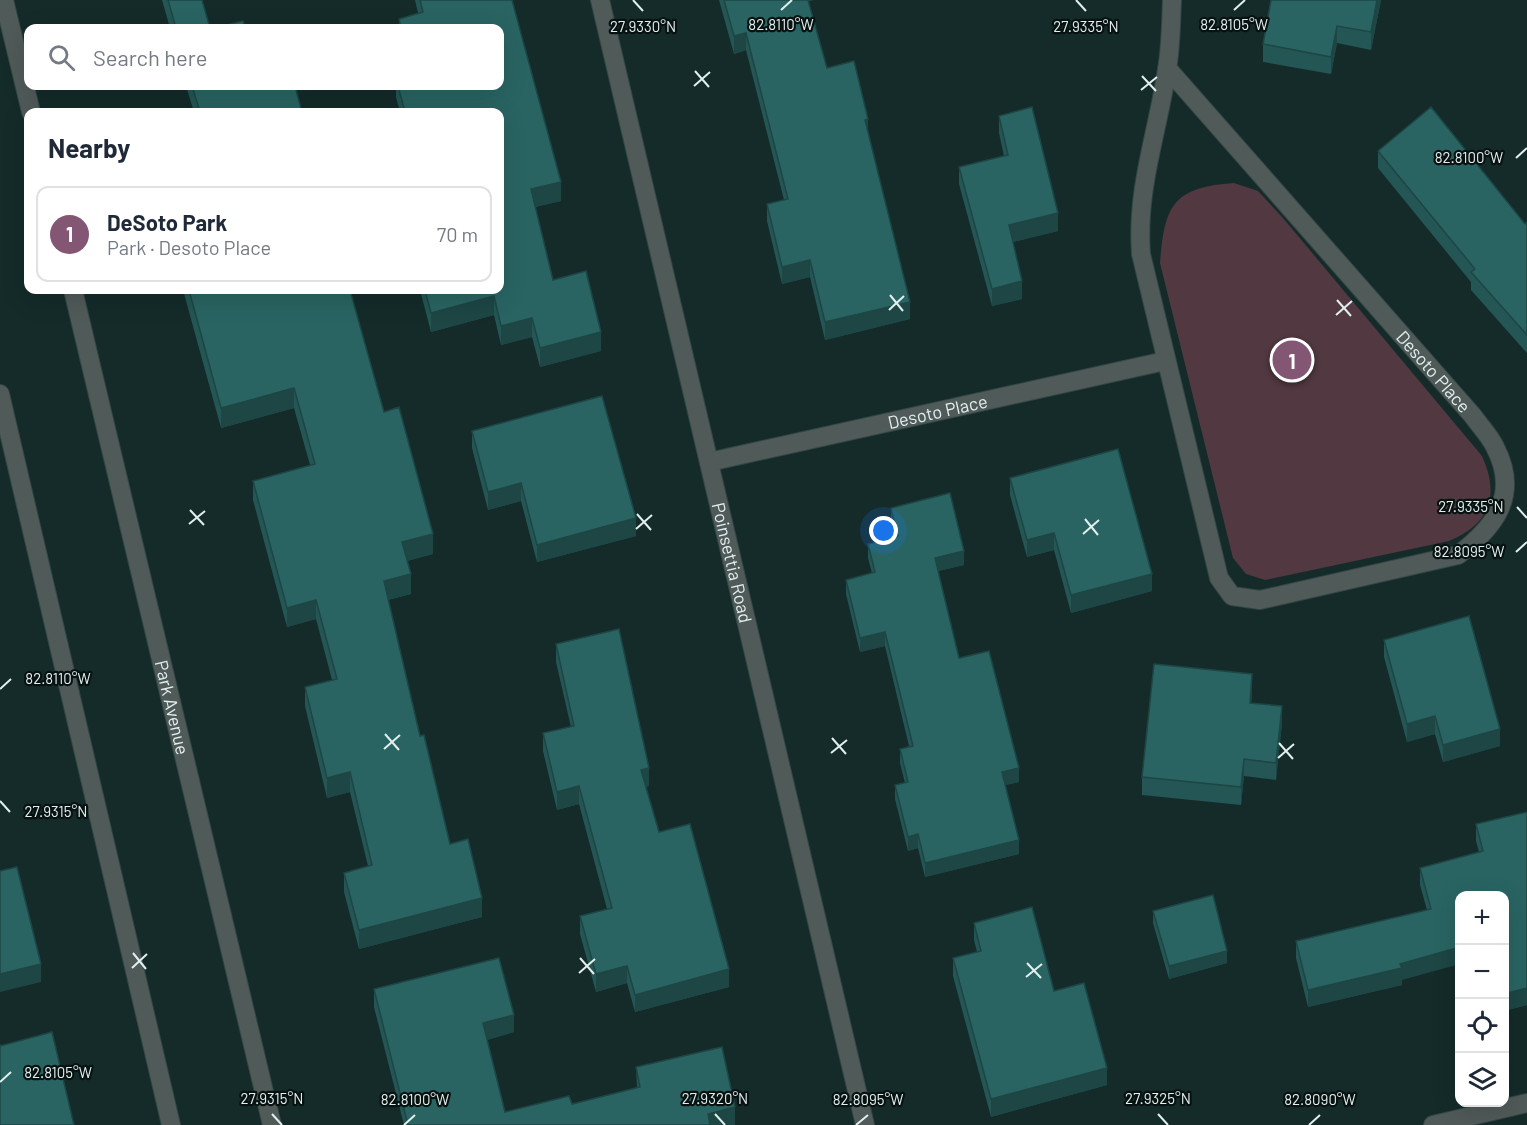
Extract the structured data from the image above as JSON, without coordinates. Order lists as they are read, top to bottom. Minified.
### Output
{"streets":{"street":["Desoto Place","Poinsettia Road","Park Avenue"]},"crossings":[["Desoto Place","Poinsettia Road"]],"page":{"search":"Search here","heading":"Nearby","list":[{"mark":"1","name":"DeSoto Park","note":"Park · Desoto Place","value":"70 m"}],"pins":"1","map_buttons":["+","−"]},"coordinates":["82.8110°W","82.8105°W","27.9330°N","27.9335°N","82.8100°W","82.8095°W","27.9315°N","27.9320°N","27.9325°N","82.8090°W"]}
